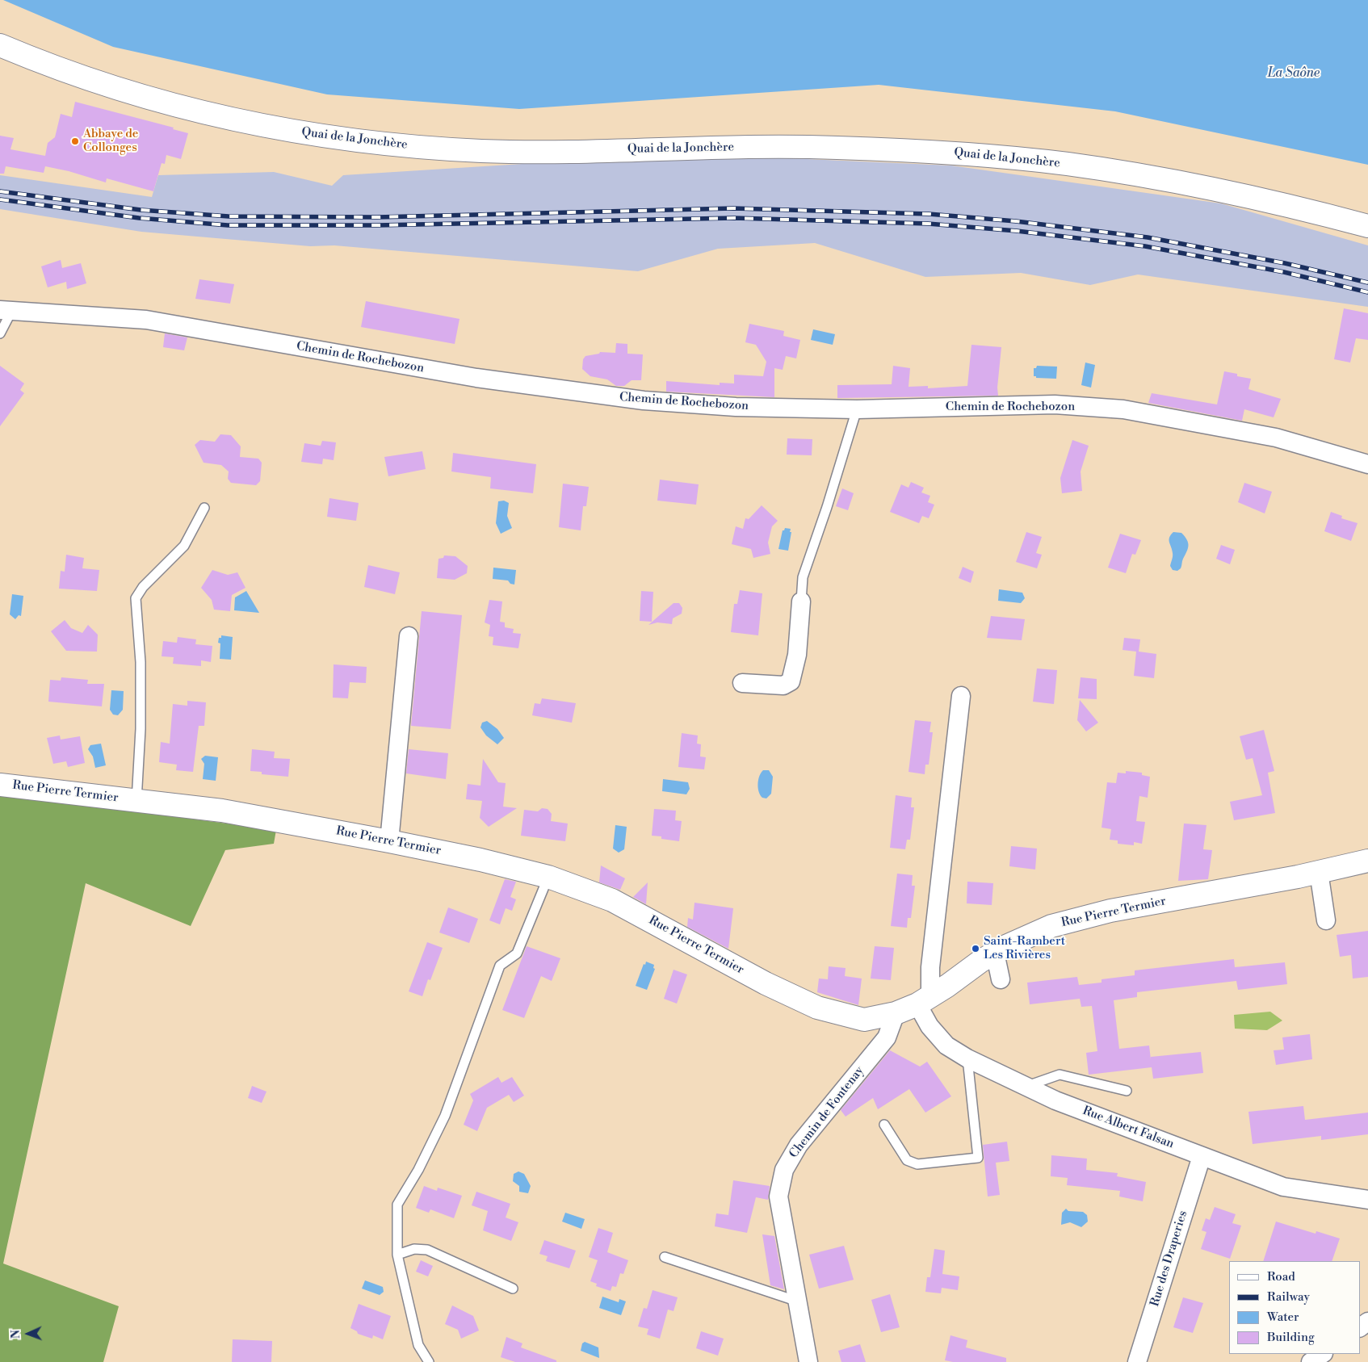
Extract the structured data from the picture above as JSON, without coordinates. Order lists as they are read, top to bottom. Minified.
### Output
{"streets":{"street":["Quai de la Jonchère","Chemin de Rochebozon","Rue Pierre Termier","Chemin de Fontenay","Rue Albert Falsan","Rue des Draperies"]},"crossings":[["Rue Pierre Termier","Chemin de Fontenay"],["Rue Pierre Termier","Rue Albert Falsan"],["Rue Albert Falsan","Rue des Draperies"]],"water":["La Saône"],"places":["Abbaye de Collonges","Saint-Rambert Les Rivières"],"legend":["Road","Railway","Water","Building"],"north":"left"}
